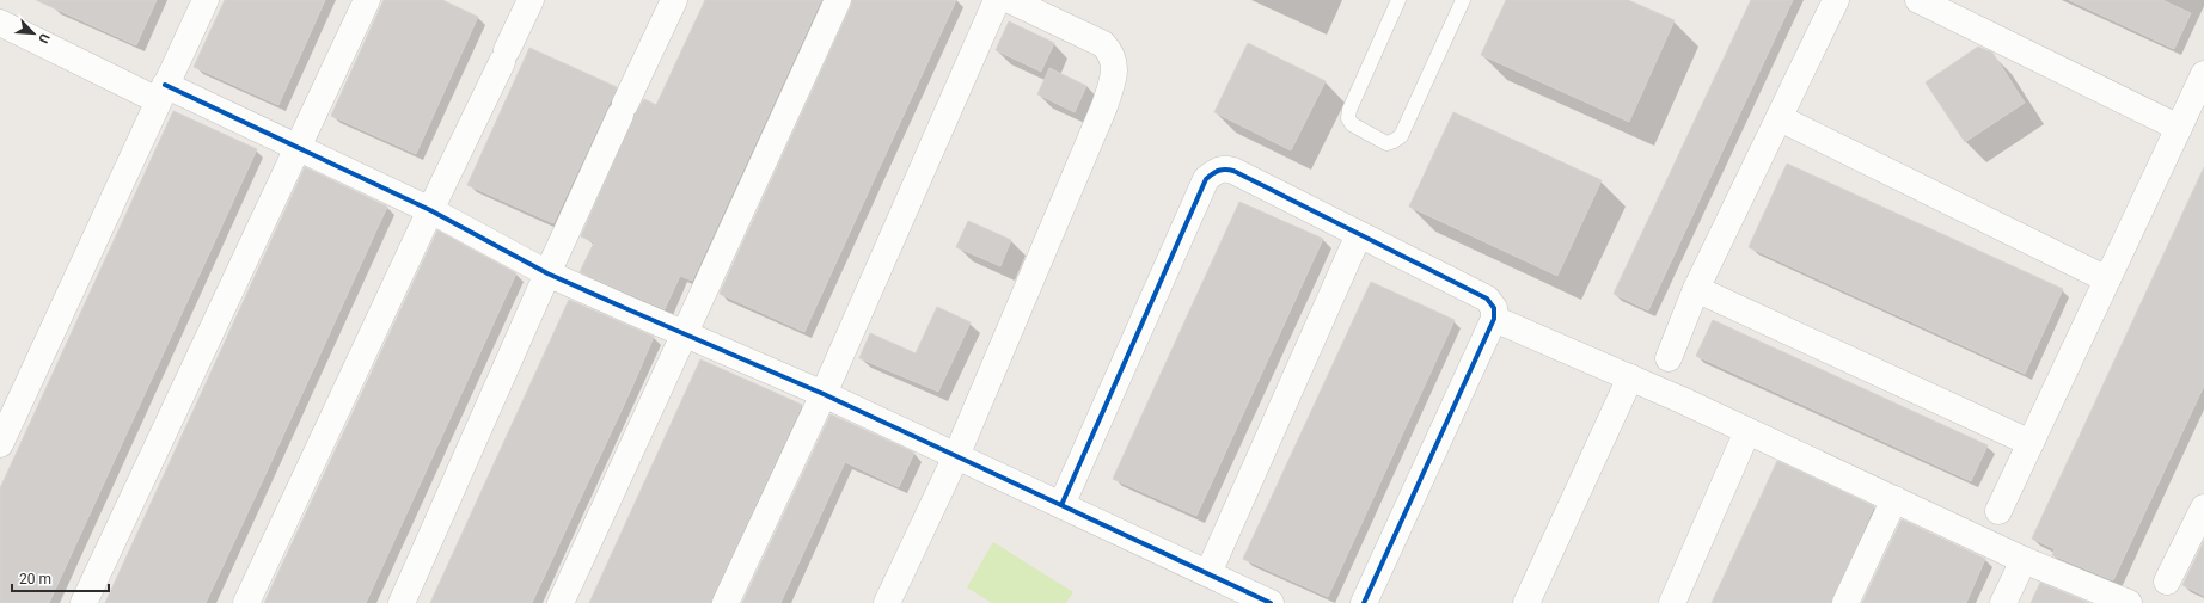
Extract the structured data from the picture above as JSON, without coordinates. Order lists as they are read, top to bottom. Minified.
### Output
{"scale_bar":"20 m","north":"bottom right"}
